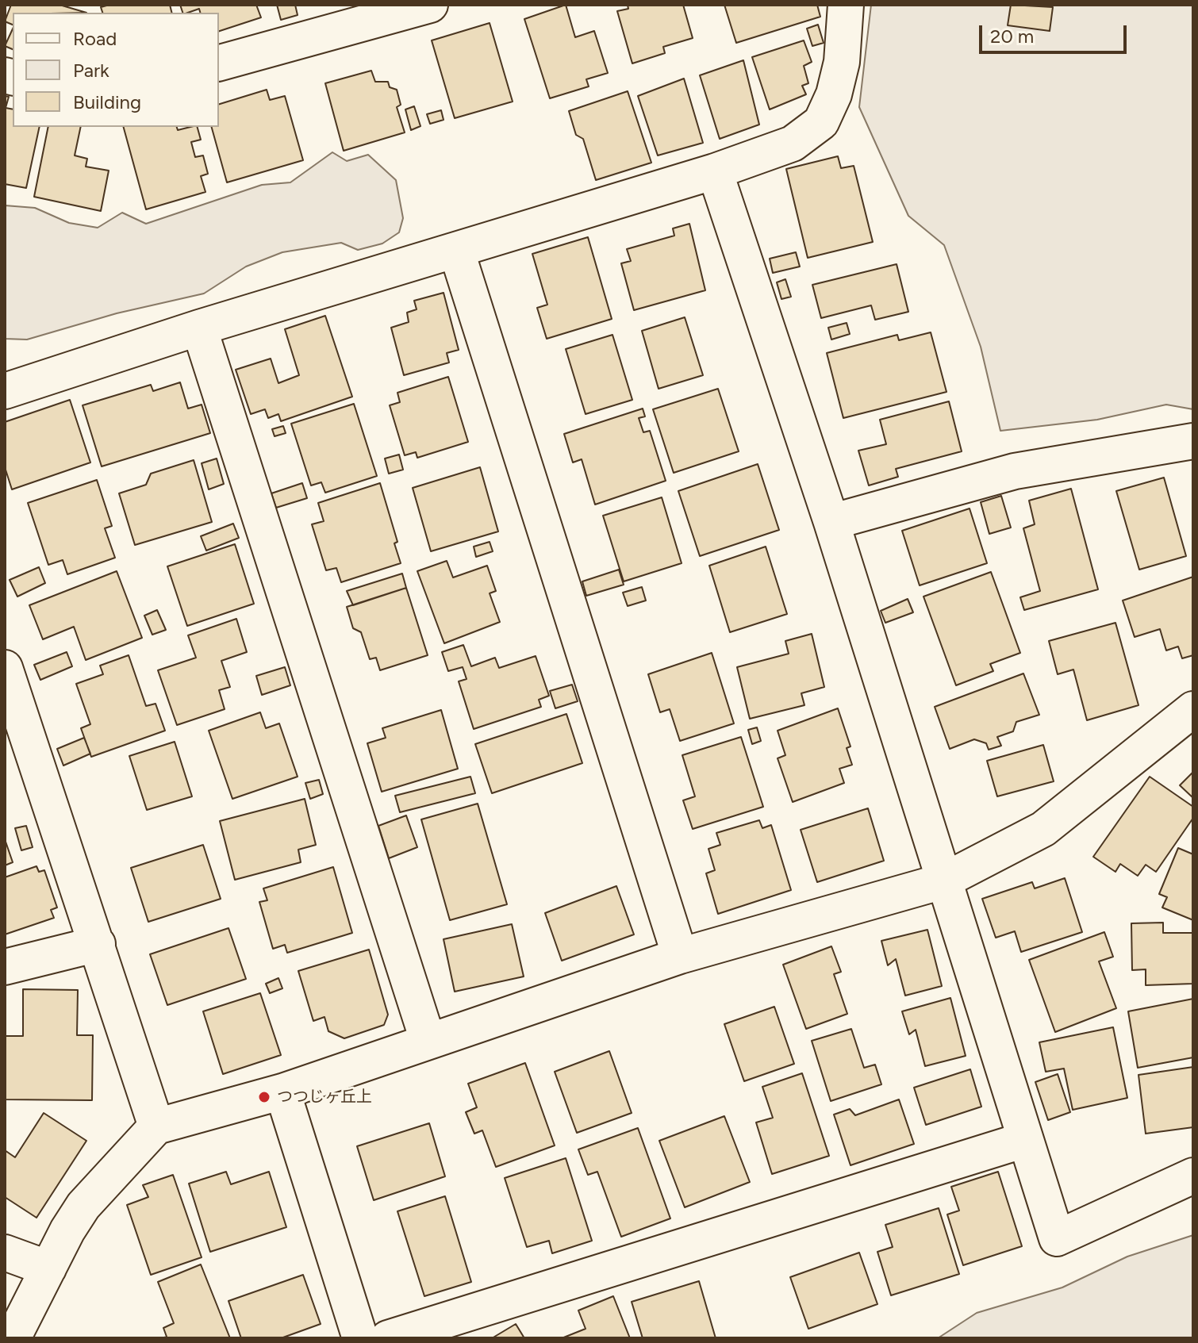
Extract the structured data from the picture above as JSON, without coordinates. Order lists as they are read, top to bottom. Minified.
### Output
{"places":["つつじヶ丘上"],"legend":["Road","Park","Building"],"scale_bar":"20 m"}
